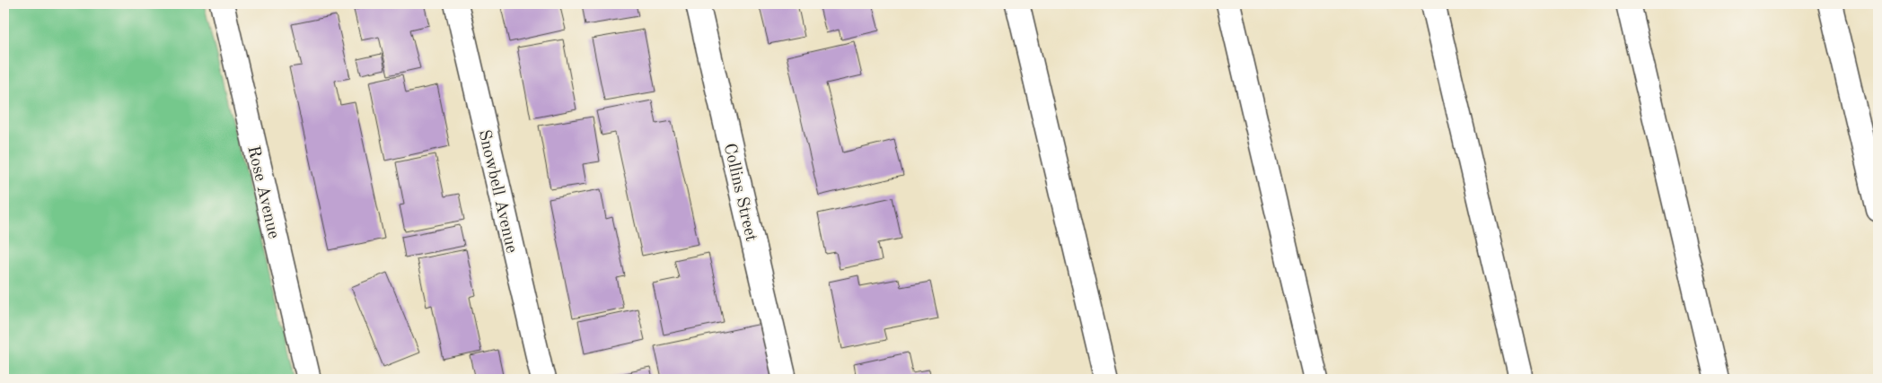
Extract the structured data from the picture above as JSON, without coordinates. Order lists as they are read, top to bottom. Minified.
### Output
{"streets":{"street":["Snowbell Avenue","Rose Avenue","Collins Street"]}}
